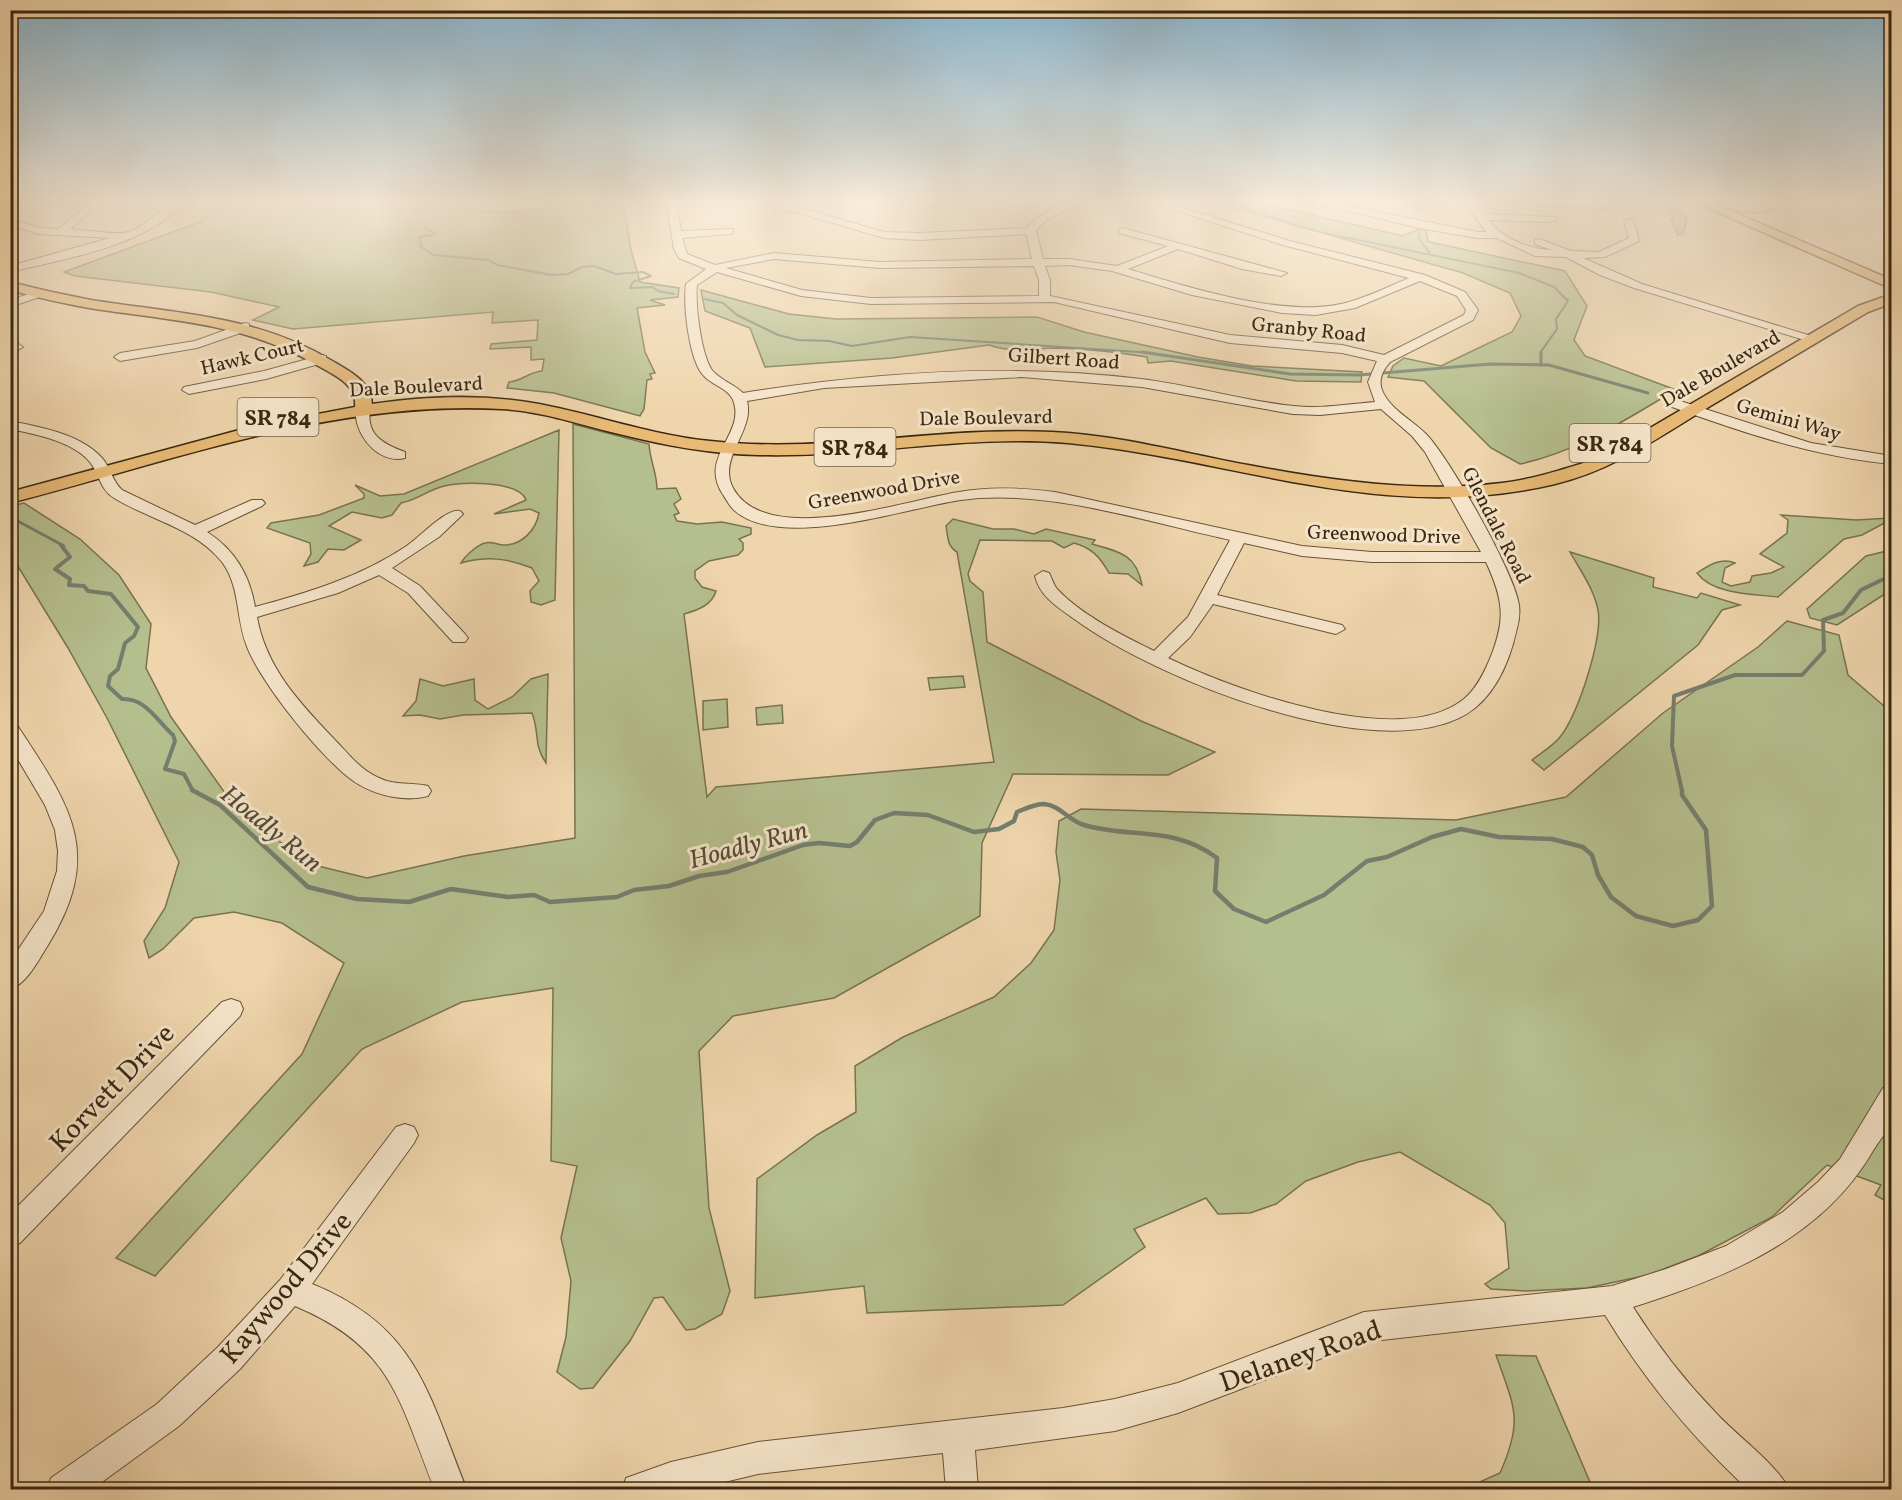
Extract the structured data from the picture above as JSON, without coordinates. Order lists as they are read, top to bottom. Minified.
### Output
{"streets":{"main road":["Dale Boulevard","SR 784"],"street":["Granby Road","Hawk Court","Gilbert Road","Gemini Way","Greenwood Drive","Glendale Road","Korvett Drive","Kaywood Drive","Delaney Road"]},"crossings":[["Granby Road","Glendale Road"],["Gilbert Road","Greenwood Drive"],["Gilbert Road","Glendale Road"],["Dale Boulevard","Gemini Way"],["Dale Boulevard","Greenwood Drive"],["Dale Boulevard","Glendale Road"],["Greenwood Drive","Glendale Road"]],"water":["Hoadly Run"]}
